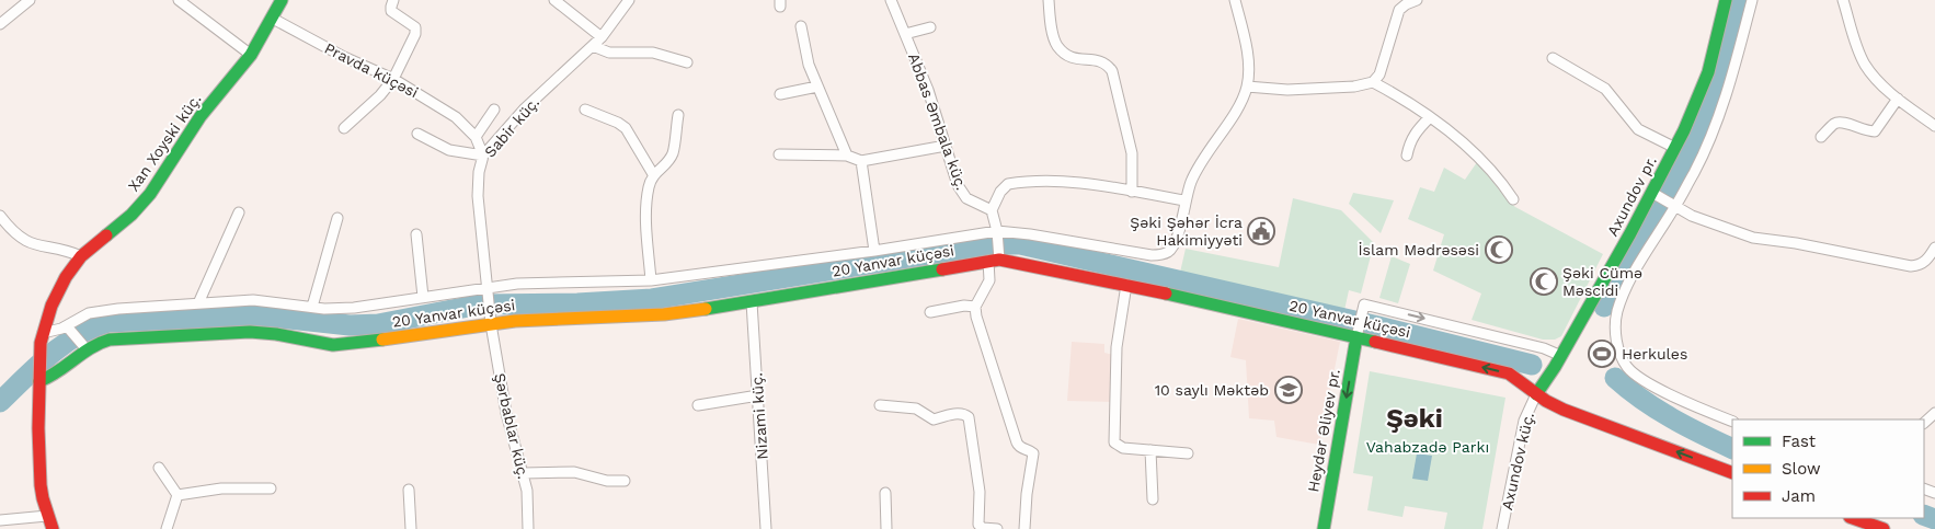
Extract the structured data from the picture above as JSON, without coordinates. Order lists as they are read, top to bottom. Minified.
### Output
{"streets":{"street":["Pravda küçəsi","Abbas Əmbala küç.","Sabir küç.","Xan Xoyski küç.","Axundov pr.","20 Yanvar küçəsi","Nizami küç.","Şərbablar küç.","Heydər Əliyev pr.","Axundov küç."]},"crossings":[["Pravda küçəsi","Sabir küç."],["Pravda küçəsi","Xan Xoyski küç."],["Sabir küç.","20 Yanvar küçəsi"],["Sabir küç.","Şərbablar küç."],["Xan Xoyski küç.","20 Yanvar küçəsi"],["Axundov pr.","20 Yanvar küçəsi"],["Axundov pr.","Axundov küç."],["20 Yanvar küçəsi","Nizami küç."],["20 Yanvar küçəsi","Şərbablar küç."],["20 Yanvar küçəsi","Heydər Əliyev pr."],["20 Yanvar küçəsi","Axundov küç."]],"one_way":["Heydər Əliyev pr."],"districts":["Şəki"],"parks":["Vahabzadə Parkı"],"places":{"public building":["Şəki Şəhər İcra Hakimiyyəti"],"mosque":["İslam Mədrəsəsi","Şəki Cümə Məscidi"],"sports":["Herkules"],"school or university":["10 saylı Məktəb"]},"legend":["Fast","Slow","Jam"]}
